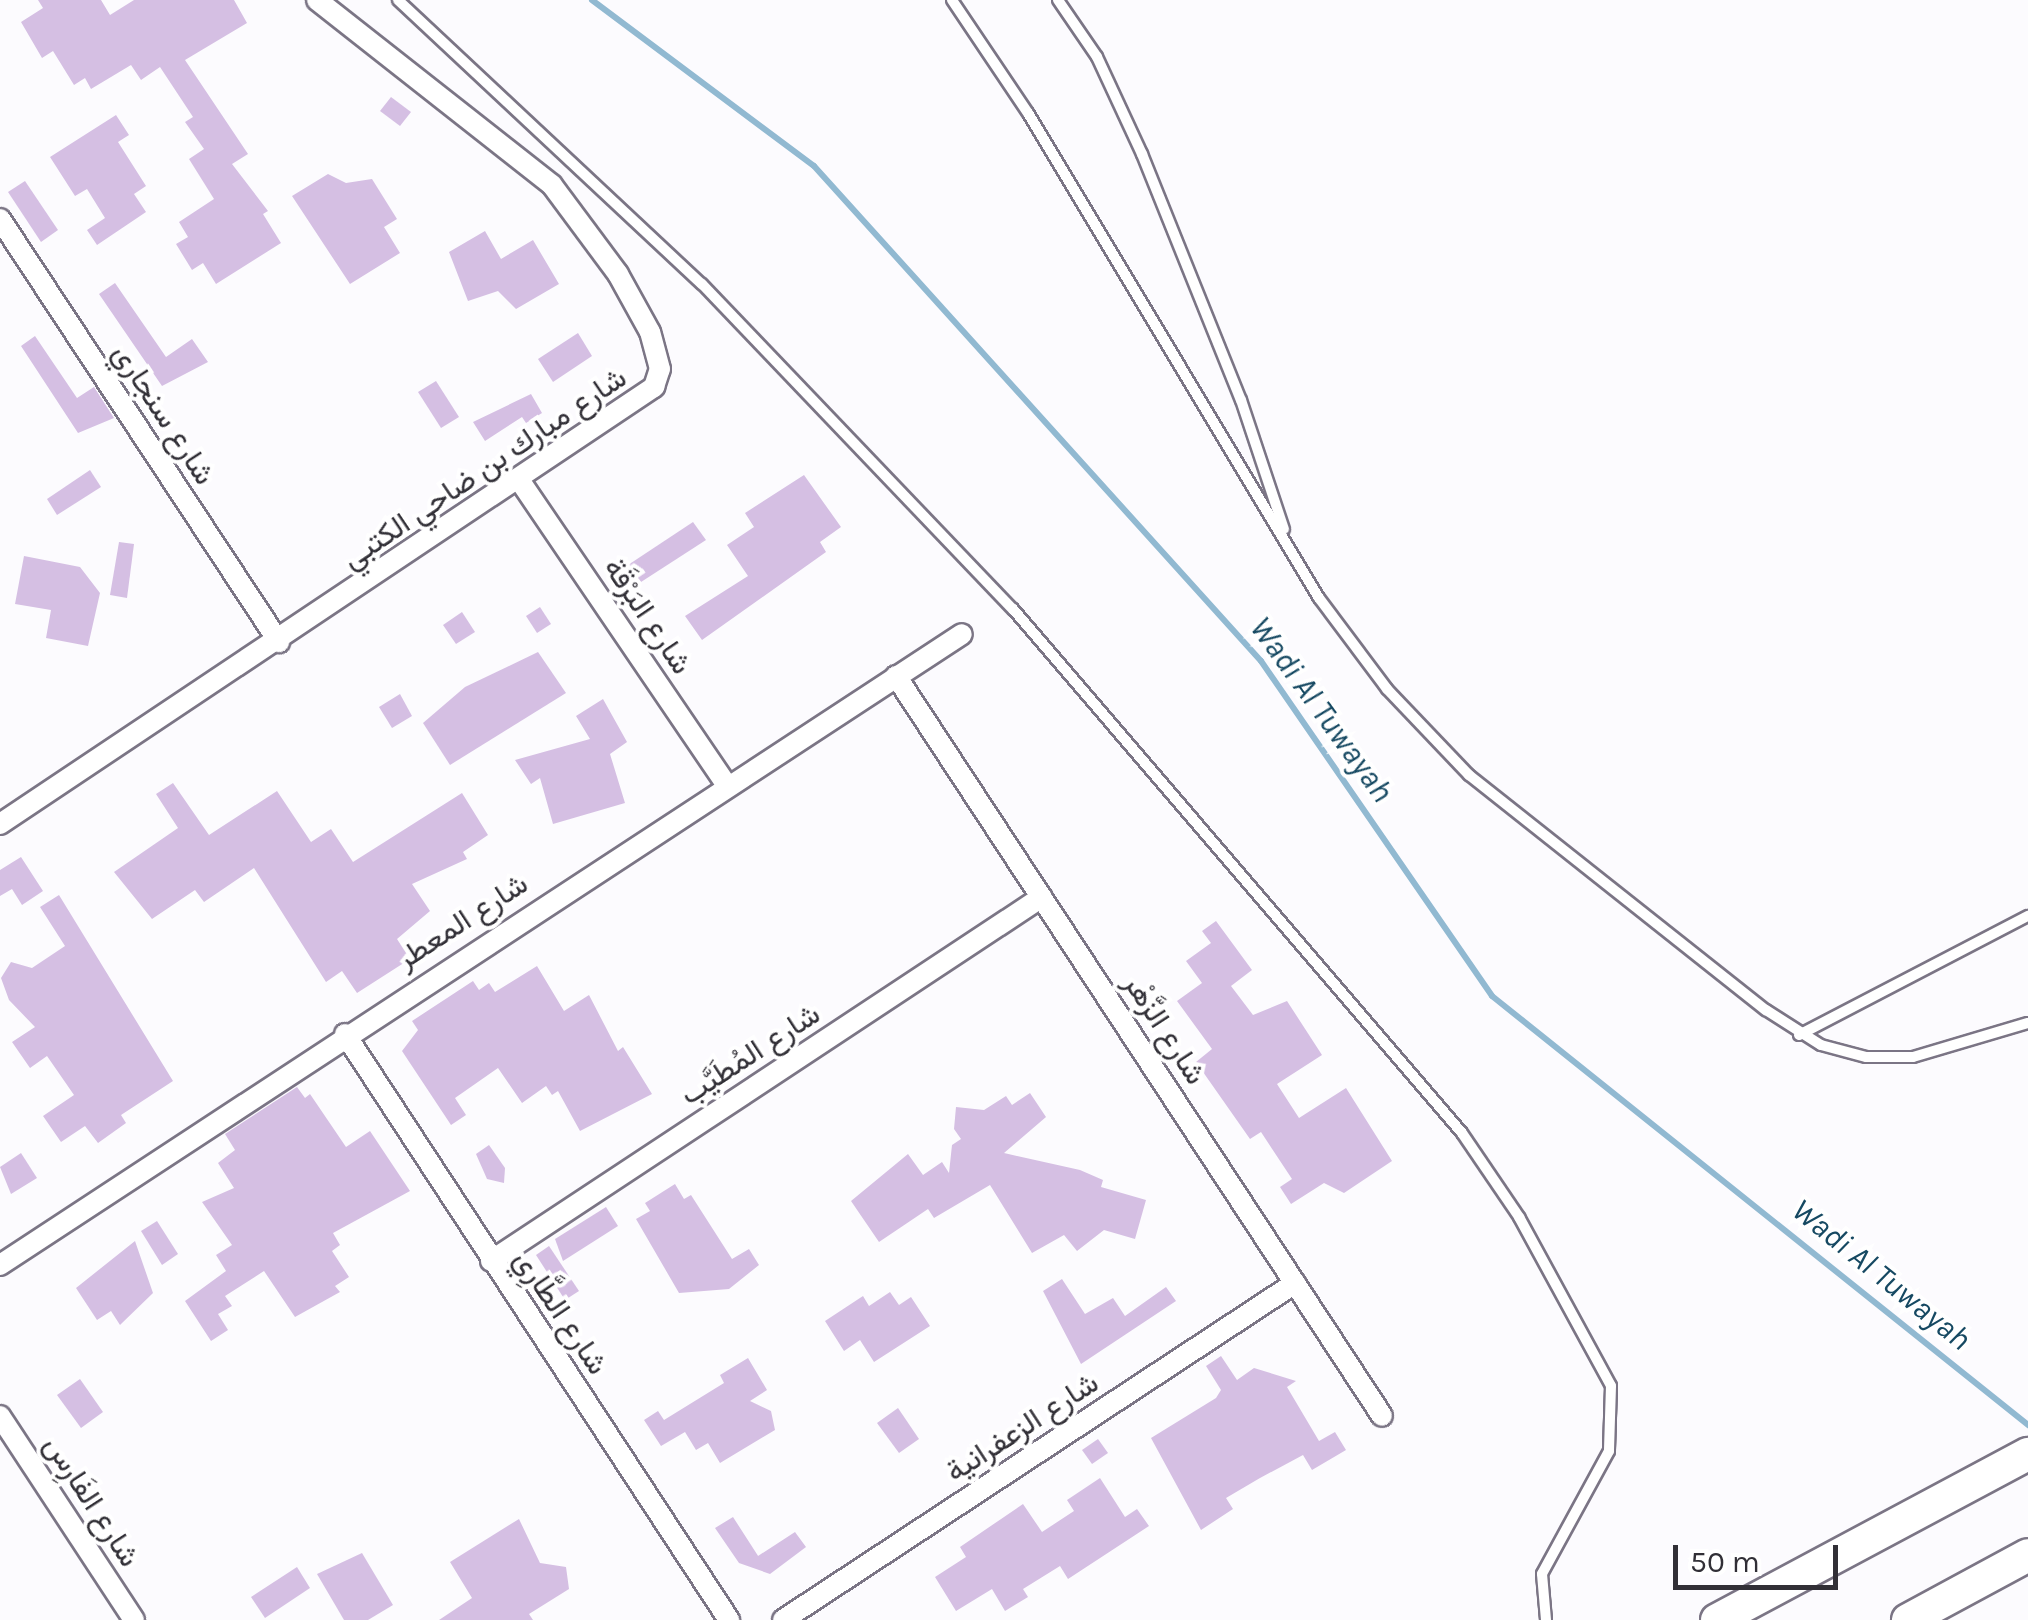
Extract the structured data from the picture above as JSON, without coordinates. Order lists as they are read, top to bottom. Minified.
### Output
{"streets":{"street":["شارع سنجاري","شارع مبارك بن ضاحي الكتبي","شارع البَرْقَة","شارع المعطر","شارع الزَّهْر","شارع المُطَيَّب","شارع الطَّارِي","شارع الزعفرانية","شارع الفَارِس"]},"crossings":[["شارع سنجاري","شارع مبارك بن ضاحي الكتبي"],["شارع مبارك بن ضاحي الكتبي","شارع البَرْقَة"],["شارع البَرْقَة","شارع المعطر"],["شارع المعطر","شارع الزَّهْر"],["شارع المعطر","شارع الطَّارِي"],["شارع الزَّهْر","شارع المُطَيَّب"],["شارع الزَّهْر","شارع الزعفرانية"],["شارع المُطَيَّب","شارع الطَّارِي"]],"water":["Wadi Al Tuwayah"],"scale_bar":"50 m"}
